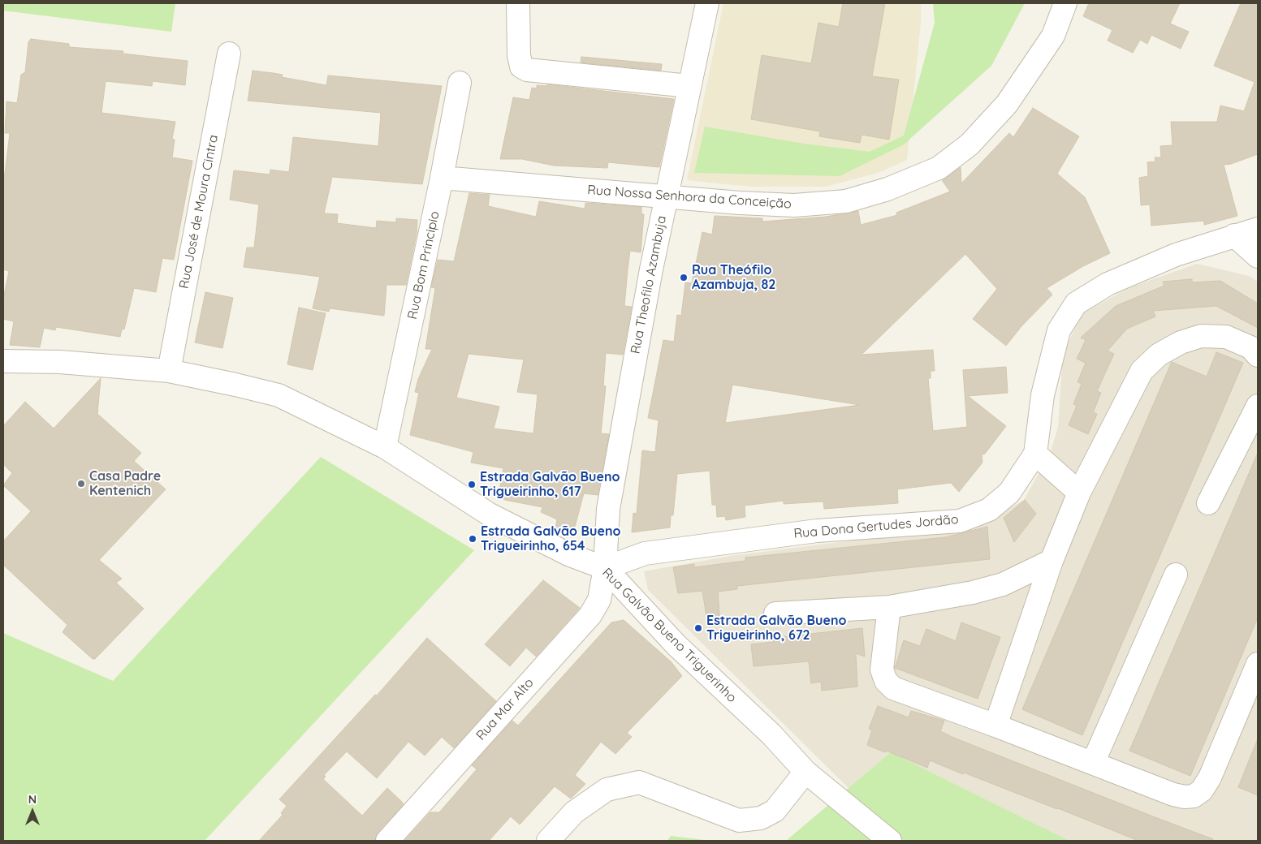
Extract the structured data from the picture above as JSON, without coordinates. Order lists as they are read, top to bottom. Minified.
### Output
{"streets":{"street":["Rua Nossa Senhora da Conceição","Rua José de Moura Cintra","Rua Bom Principio","Rua Theofilo Azambuja","Rua Dona Gertudes Jordão","Rua Galvão Bueno Triguerinho","Rua Mar Alto"]},"crossings":[["Rua Nossa Senhora da Conceição","Rua Bom Principio"],["Rua Nossa Senhora da Conceição","Rua Theofilo Azambuja"],["Rua José de Moura Cintra","Rua Galvão Bueno Triguerinho"],["Rua Bom Principio","Rua Galvão Bueno Triguerinho"],["Rua Theofilo Azambuja","Rua Dona Gertudes Jordão"],["Rua Theofilo Azambuja","Rua Galvão Bueno Triguerinho"],["Rua Theofilo Azambuja","Rua Mar Alto"],["Rua Dona Gertudes Jordão","Rua Galvão Bueno Triguerinho"],["Rua Dona Gertudes Jordão","Rua Mar Alto"],["Rua Galvão Bueno Triguerinho","Rua Mar Alto"]],"places":["Rua Theófilo Azambuja, 82","Casa Padre Kentenich","Estrada Galvão Bueno Trigueirinho, 617","Estrada Galvão Bueno Trigueirinho, 654","Estrada Galvão Bueno Trigueirinho, 672"],"north":"top"}
